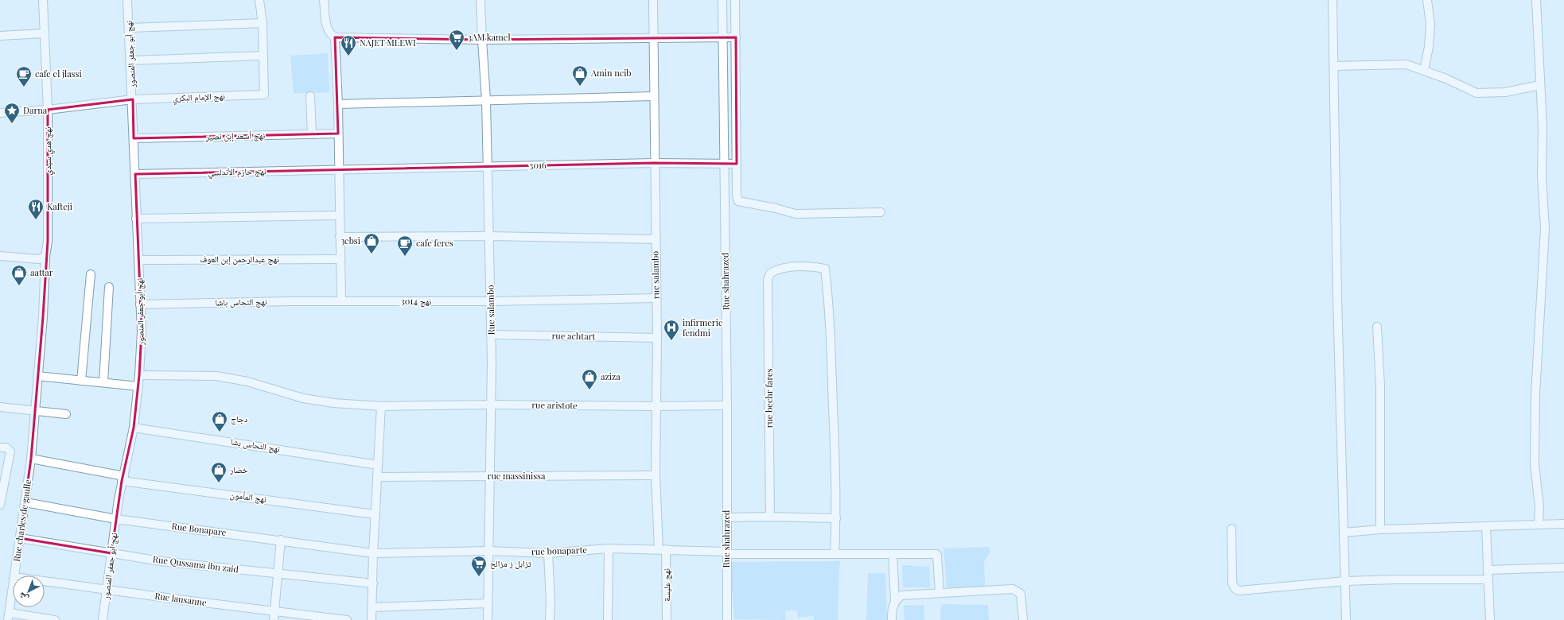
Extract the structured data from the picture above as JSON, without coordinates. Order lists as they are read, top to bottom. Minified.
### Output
{"streets":{"street":["نهج أبو جعفر المنصور","نهج الإمام البكري","نهج أسعد إبن نصير","نهج هدي سيدي","3016","نهج حازم الأندلسي","نهج عبدالرحمن إبن العوف","rue salambo","Rue shahrazed","نهج 3014","نهج النحاس باشا","Rue salambo","rue achtart","rue bechr fares","rue aristote","نهج النحاس بشا","rue massinissa","نهج المأمون","Rue charles de gaulle","Rue Bonapare","rue bonaparte","Rue Qussama ibn zaid","نهج عليسة","Rue lausanne"]},"crossings":[["نهج أبو جعفر المنصور","نهج الإمام البكري"],["نهج أبو جعفر المنصور","نهج أسعد إبن نصير"],["نهج أبو جعفر المنصور","نهج حازم الأندلسي"],["نهج أبو جعفر المنصور","نهج عبدالرحمن إبن العوف"],["نهج أبو جعفر المنصور","نهج النحاس باشا"],["نهج أبو جعفر المنصور","rue aristote"],["نهج أبو جعفر المنصور","نهج النحاس بشا"],["نهج أبو جعفر المنصور","نهج المأمون"],["نهج أبو جعفر المنصور","Rue Bonapare"],["نهج أبو جعفر المنصور","Rue Qussama ibn zaid"],["نهج أبو جعفر المنصور","Rue lausanne"],["نهج الإمام البكري","نهج هدي سيدي"],["نهج هدي سيدي","Rue charles de gaulle"],["3016","نهج حازم الأندلسي"],["3016","rue salambo"],["3016","Rue shahrazed"],["3016","Rue salambo"],["rue salambo","نهج 3014"],["rue salambo","rue achtart"],["rue salambo","rue aristote"],["rue salambo","rue massinissa"],["rue salambo","rue bonaparte"],["rue salambo","نهج عليسة"],["Rue shahrazed","rue aristote"],["Rue shahrazed","rue bonaparte"],["نهج 3014","نهج النحاس باشا"],["نهج 3014","Rue salambo"],["Rue salambo","rue achtart"],["Rue salambo","rue aristote"],["Rue salambo","rue massinissa"],["Rue salambo","rue bonaparte"],["نهج المأمون","Rue charles de gaulle"],["Rue charles de gaulle","Rue Bonapare"],["Rue charles de gaulle","Rue Qussama ibn zaid"],["Rue Bonapare","rue bonaparte"],["rue bonaparte","نهج عليسة"]],"places":{"supermarket":["3AM kamel","تزابل ز مزالح"],"restaurant":["NAJET MLEWI","Kafteji"],"shop":["Amin ncib","3ebsi","aattar","aziza","دجاج","خضار"],"cafe":["cafe el jlassi","cafe feres"],"place":["Darna"],"hospital":["infirmerie fendmi"]},"north":"bottom left"}
